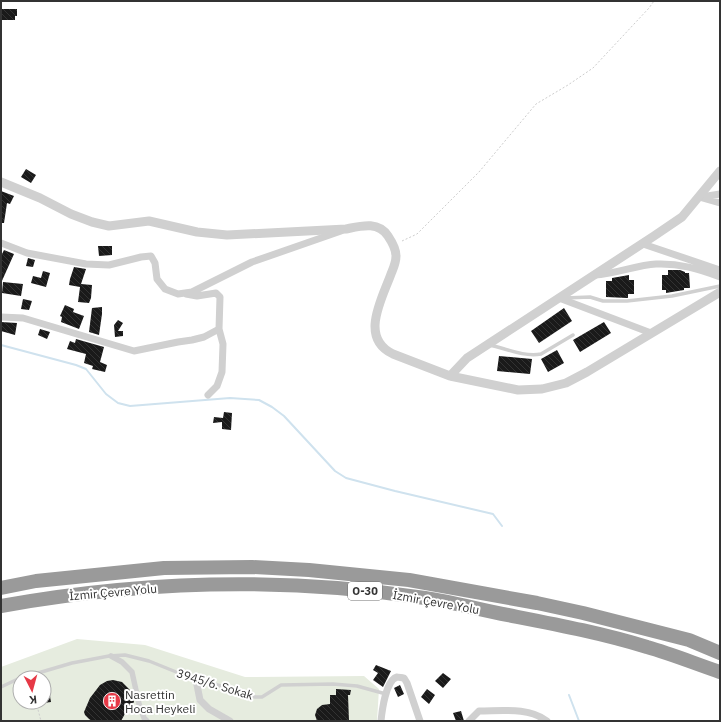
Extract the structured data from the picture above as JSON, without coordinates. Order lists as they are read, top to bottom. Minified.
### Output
{"streets":{"highway":["O-30","İzmir Çevre Yolu"],"lane":["3945/6. Sokak"]},"places":{"building":["Nasrettin Hoca Heykeli"]},"north":"bottom"}
